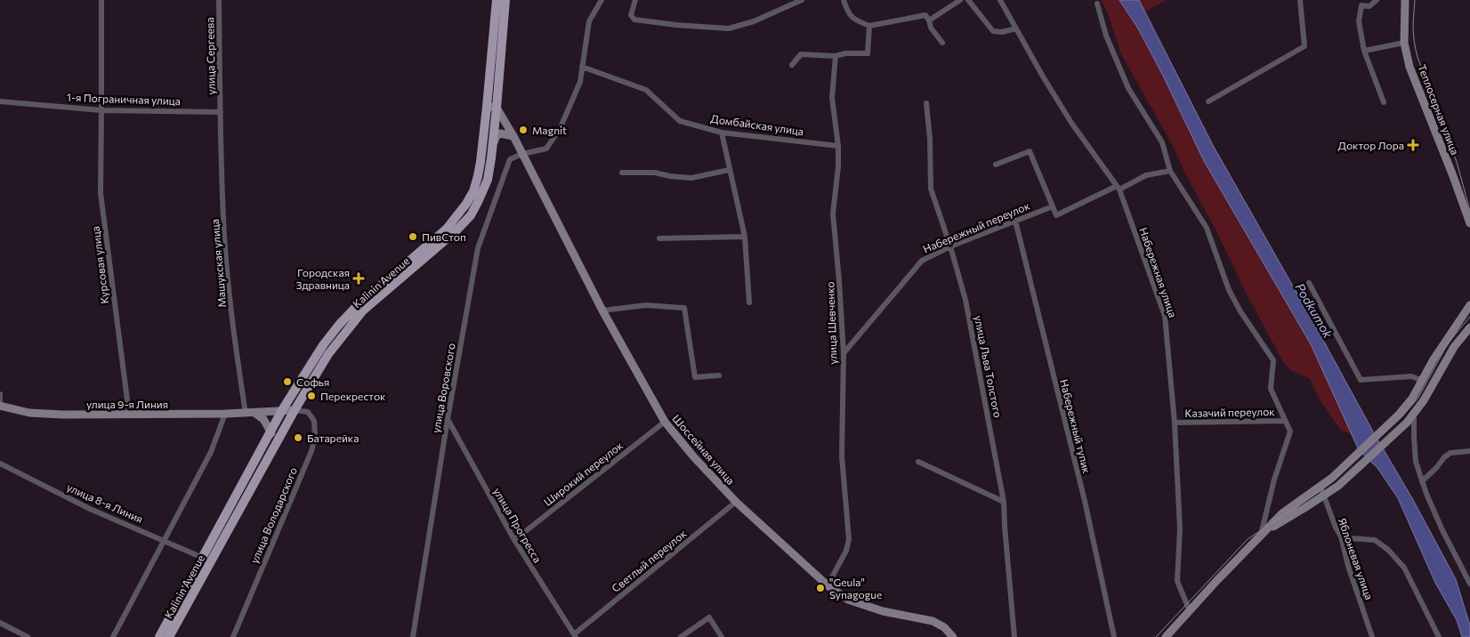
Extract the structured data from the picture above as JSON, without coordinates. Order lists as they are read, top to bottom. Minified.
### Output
{"streets":{"main road":["Теплосерная улица","Kalinin Avenue","улица 9-я Линия","Шоссейная улица"],"street":["улица Сергеева","1-я Пограничная улица","Домбайская улица","Набережный переулок","Машукская улица","Курсовая улица","Набережная улица","улица Шевченко","улица Льва Толстого","улица Воровского","Казачий переулок","Набережный тупик","Широкий переулок","улица 8-я Линия","улица Володарского","улица Прогресса","Яблоневая улица","Светлый переулок"]},"crossings":[["улица Сергеева","1-я Пограничная улица"],["улица Сергеева","Машукская улица"],["1-я Пограничная улица","Машукская улица"],["1-я Пограничная улица","Курсовая улица"],["Домбайская улица","улица Шевченко"],["Набережный переулок","улица Шевченко"],["Набережный переулок","улица Льва Толстого"],["Набережный переулок","Набережный тупик"],["Машукская улица","улица 9-я Линия"],["Курсовая улица","улица 9-я Линия"],["Набережная улица","Казачий переулок"],["Kalinin Avenue","улица 9-я Линия"],["Kalinin Avenue","Шоссейная улица"],["Kalinin Avenue","улица 8-я Линия"],["Kalinin Avenue","улица Володарского"],["улица Шевченко","Шоссейная улица"],["улица Воровского","Шоссейная улица"],["улица Воровского","улица Прогресса"],["улица 9-я Линия","улица Володарского"],["Шоссейная улица","Широкий переулок"],["Шоссейная улица","Светлый переулок"],["Широкий переулок","улица Прогресса"],["улица Прогресса","Светлый переулок"]],"water":["Podkumok"],"places":{"other":["Magnit","ПивСтоп","Софья","Перекресток","Батарейка","\"Geula\" Synagogue"],"health":["Доктор Лора","Городская Здравница"]}}
